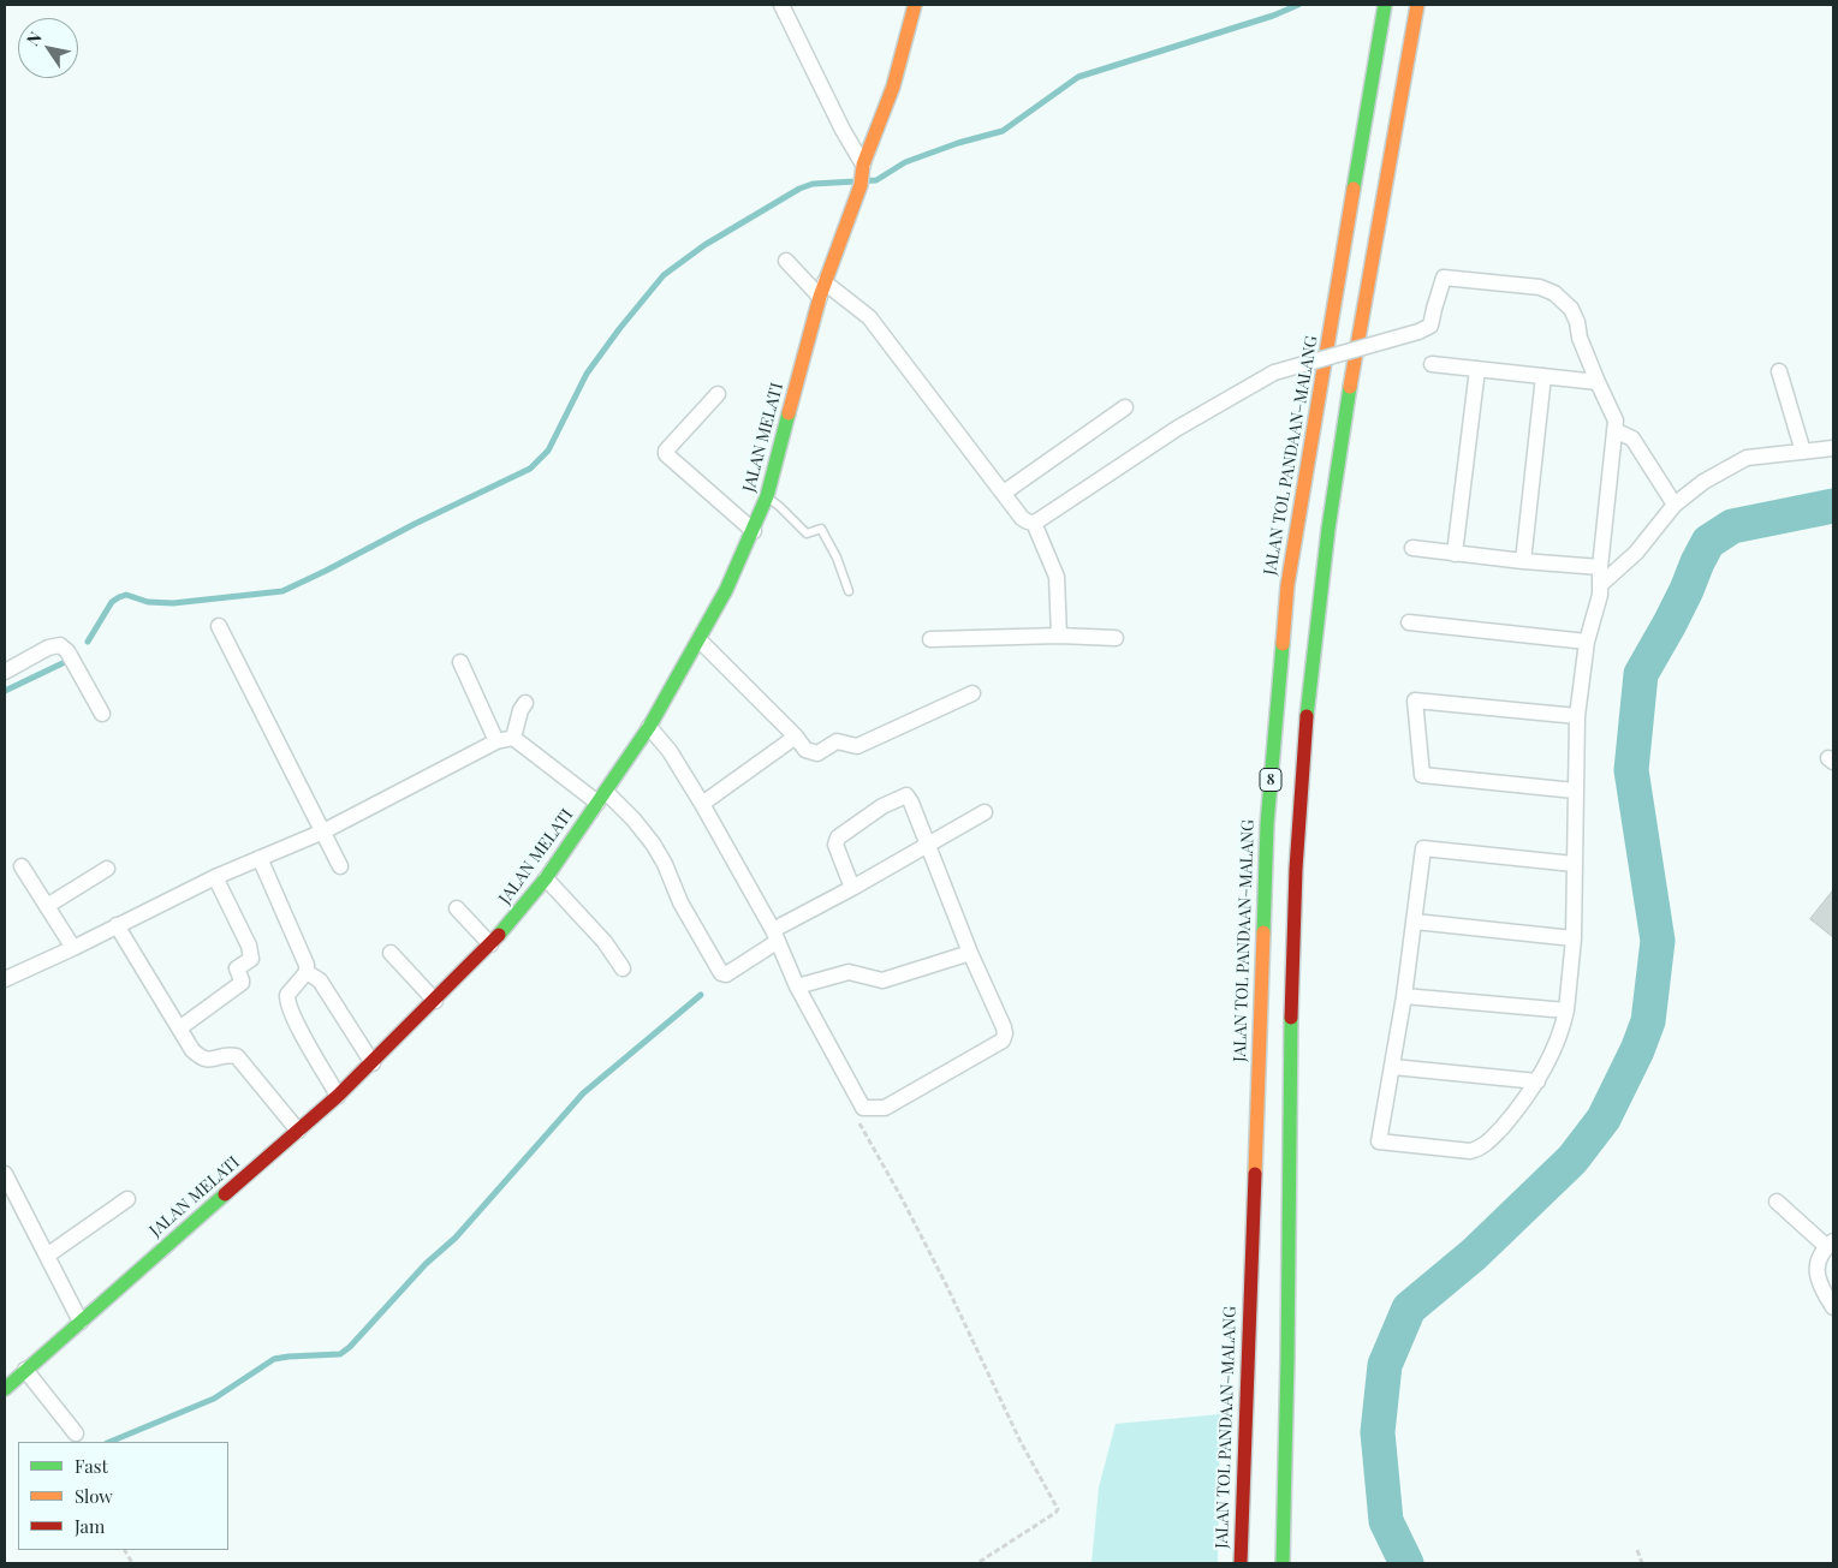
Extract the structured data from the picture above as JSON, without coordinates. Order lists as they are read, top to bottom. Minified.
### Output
{"streets":{"main road":["JALAN MELATI","JALAN TOL PANDAAN–MALANG","8"]},"legend":["Fast","Slow","Jam"],"north":"top left"}
